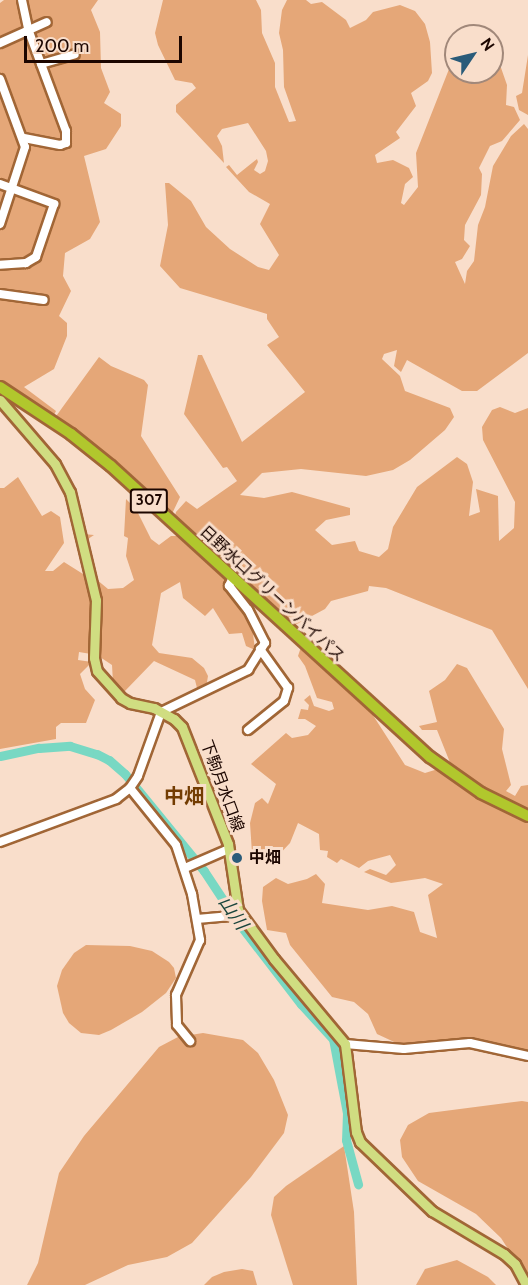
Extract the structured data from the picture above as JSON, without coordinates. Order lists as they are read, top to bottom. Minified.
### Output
{"streets":{"highway":["307","日野水口グリーンバイパス"],"main road":["下駒月水口線"]},"districts":["中畑"],"water":["山川"],"places":["中畑"],"scale_bar":"200 m","north":"top right"}
